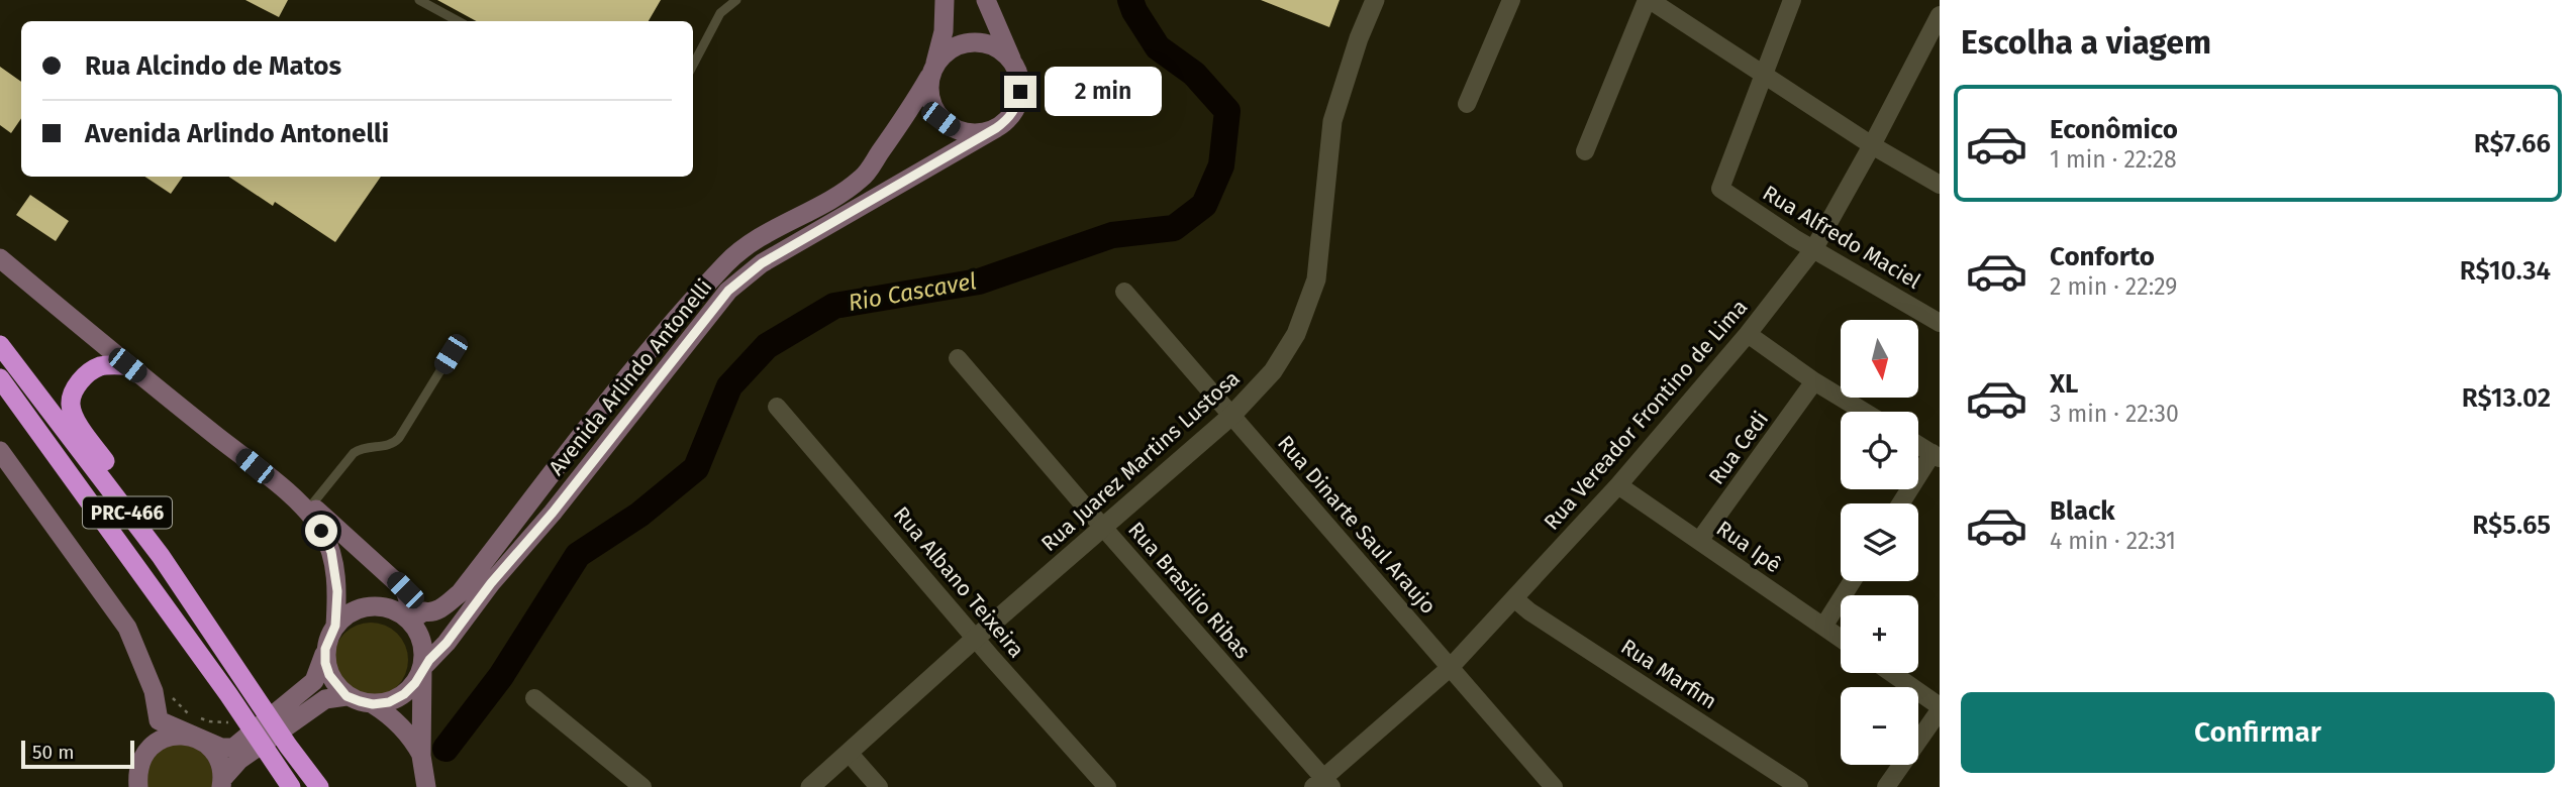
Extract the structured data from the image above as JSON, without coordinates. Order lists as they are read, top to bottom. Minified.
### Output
{"streets":{"highway":["PRC-466"],"main road":["Avenida Arlindo Antonelli"],"street":["Rua Alfredo Maciel","Rua Vereador Frontino de Lima","Rua Cedi","Rua Juarez Martins Lustosa","Rua Dinarte Saul Araujo","Rua Ipê","Rua Albano Teixeira","Rua Brasilio Ribas","Rua Marfim"]},"crossings":[["Rua Alfredo Maciel","Rua Vereador Frontino de Lima"],["Rua Vereador Frontino de Lima","Rua Dinarte Saul Araujo"],["Rua Vereador Frontino de Lima","Rua Ipê"],["Rua Vereador Frontino de Lima","Rua Brasilio Ribas"],["Rua Vereador Frontino de Lima","Rua Marfim"],["Rua Cedi","Rua Ipê"],["Rua Juarez Martins Lustosa","Rua Dinarte Saul Araujo"],["Rua Juarez Martins Lustosa","Rua Albano Teixeira"],["Rua Juarez Martins Lustosa","Rua Brasilio Ribas"]],"water":["Rio Cascavel"],"scale_bar":"50 m","north":"bottom","page":{"heading":"Escolha a viagem","banner":["Rua Alcindo de Matos","Avenida Arlindo Antonelli"],"bubble":"2 min","list":[{"name":"Econômico","note":"1 min · 22:28","value":"R$7.66"},{"name":"Conforto","note":"2 min · 22:29","value":"R$10.34"},{"name":"XL","note":"3 min · 22:30","value":"R$13.02"},{"name":"Black","note":"4 min · 22:31","value":"R$5.65"}],"map_buttons":["+","−"],"buttons":"Confirmar","scale":"50 m"}}
